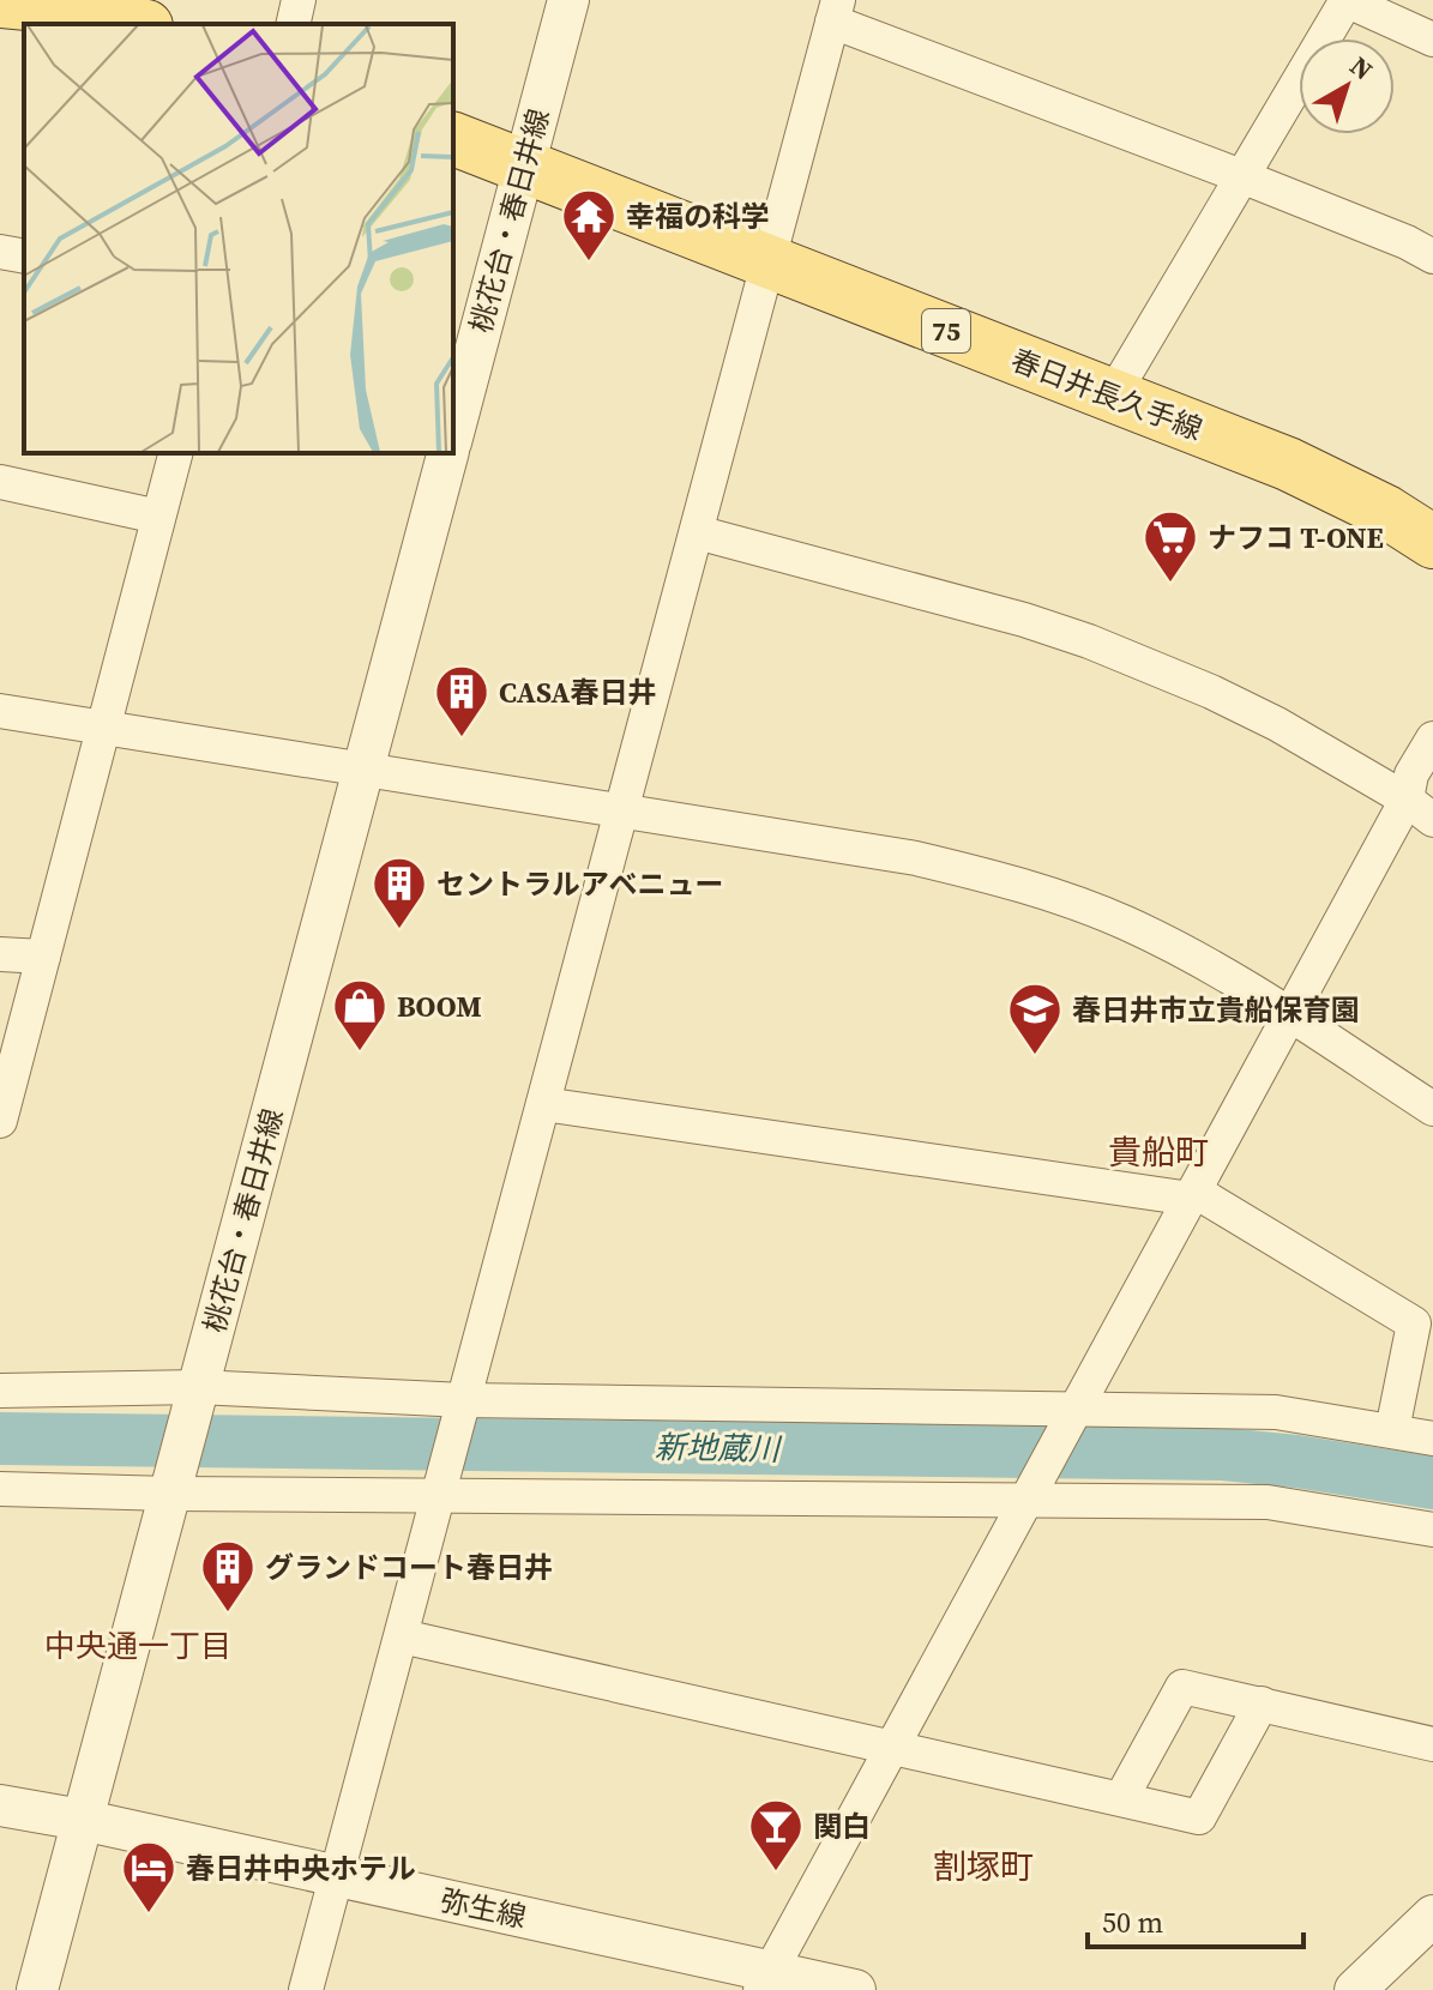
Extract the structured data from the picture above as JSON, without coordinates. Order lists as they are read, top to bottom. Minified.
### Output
{"streets":{"main road":["75","春日井長久手線"],"street":["桃花台・春日井線","弥生線"]},"crossings":[["桃花台・春日井線","春日井長久手線"],["桃花台・春日井線","弥生線"]],"districts":["貴船町","中央通一丁目","割塚町"],"water":["新地蔵川"],"places":{"temple":["幸福の科学"],"supermarket":["ナフコ T-ONE"],"building":["CASA春日井","セントラルアベニュー","グランドコート春日井"],"shop":["BOOM"],"school or university":["春日井市立貴船保育園"],"bar":["関白"],"hotel":["春日井中央ホテル"]},"scale_bar":"50 m","north":"top right"}
